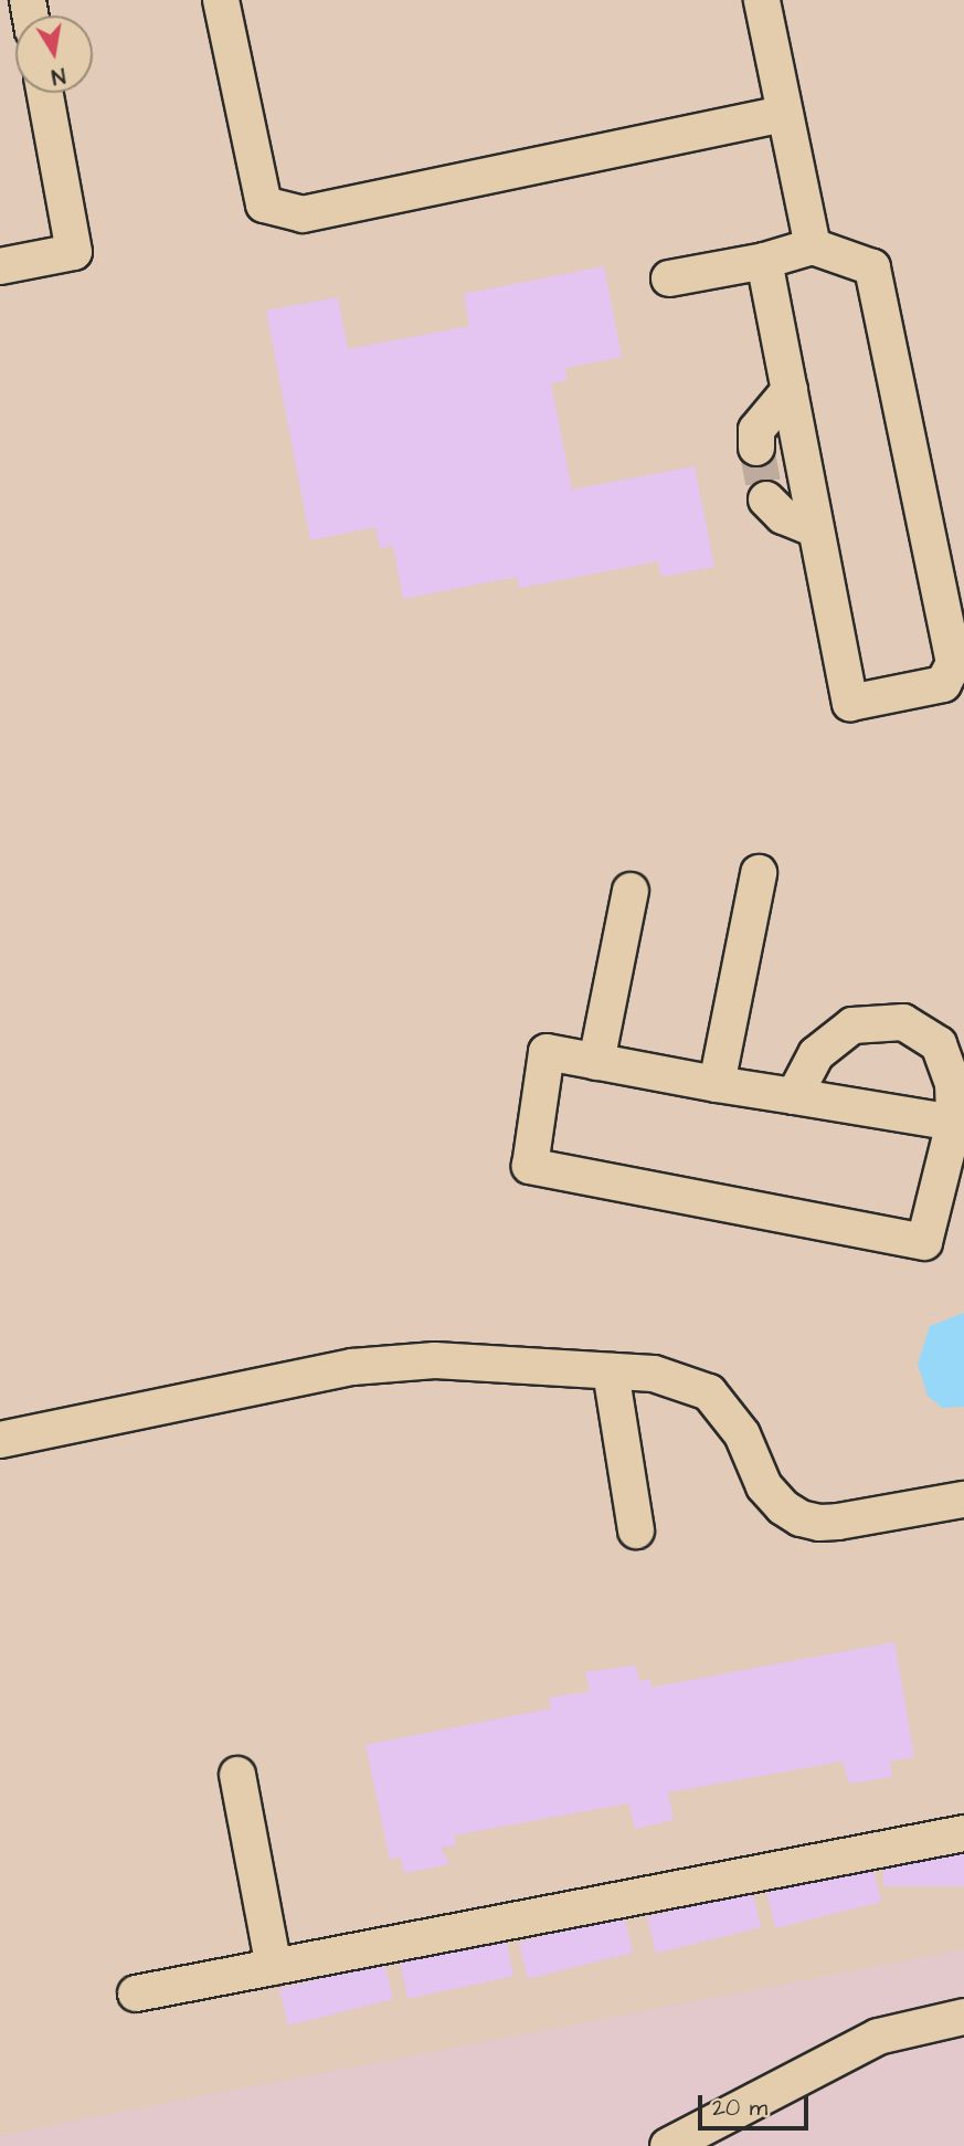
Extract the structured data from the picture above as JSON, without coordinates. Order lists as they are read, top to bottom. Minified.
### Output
{"scale_bar":"20 m","north":"bottom"}
